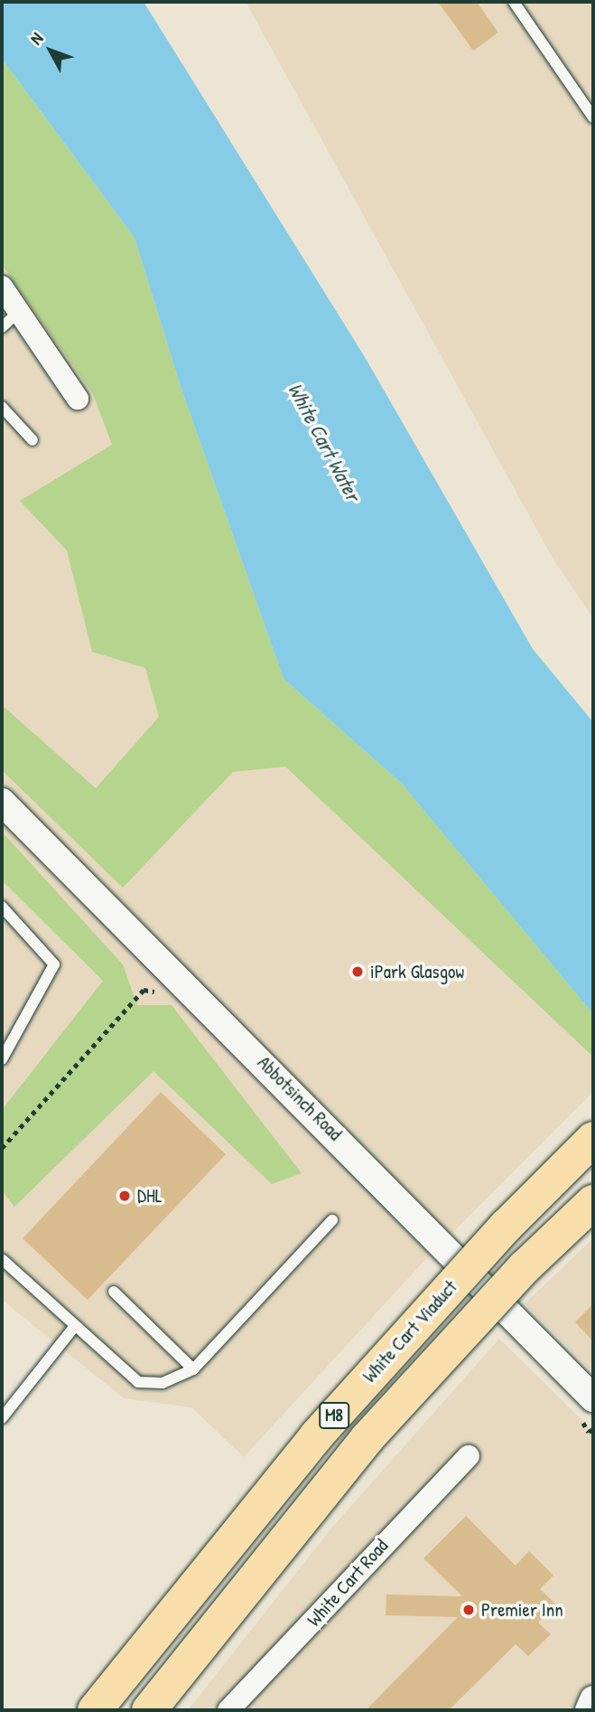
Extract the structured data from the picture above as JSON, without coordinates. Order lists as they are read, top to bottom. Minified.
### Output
{"streets":{"highway":["White Cart Viaduct","M8"],"street":["Abbotsinch Road","White Cart Road"]},"water":["White Cart Water"],"places":["iPark Glasgow","DHL","Premier Inn"],"north":"top left"}
